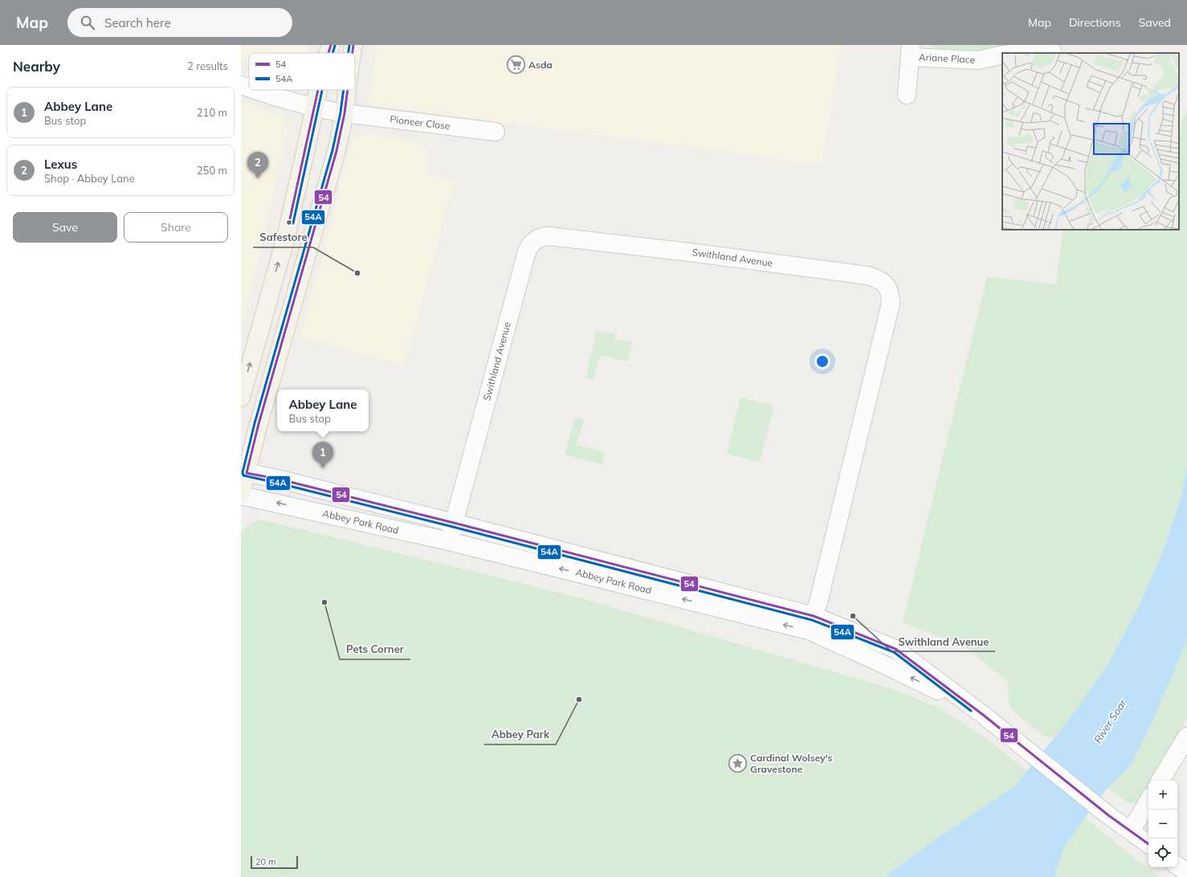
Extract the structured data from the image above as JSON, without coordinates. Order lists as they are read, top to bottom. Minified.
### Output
{"streets":{"main road":["Ariane Place","Pioneer Close","Swithland Avenue","Abbey Park Road"]},"crossings":[["Swithland Avenue","Abbey Park Road"]],"water":["River Soar"],"places":{"supermarket":["Asda"],"other":["Safestore","Pets Corner","Swithland Avenue","Abbey Park"],"place":["Cardinal Wolsey's Gravestone"]},"lines":["transit line 54","transit line 54A"],"legend":["54","54A"],"scale_bar":"20 m","page":{"header":"Map","search":"Search here","nav":["Map","Directions","Saved"],"heading":["Nearby","2 results"],"list":[{"mark":"1","name":"Abbey Lane","note":"Bus stop","value":"210 m"},{"mark":"2","name":"Lexus","note":"Shop · Abbey Lane","value":"250 m"}],"pins":["2","1"],"buttons":["Save","Share"],"popup":["Abbey Lane","Bus stop"],"map_buttons":["+","−"],"scale":"20 m"}}
